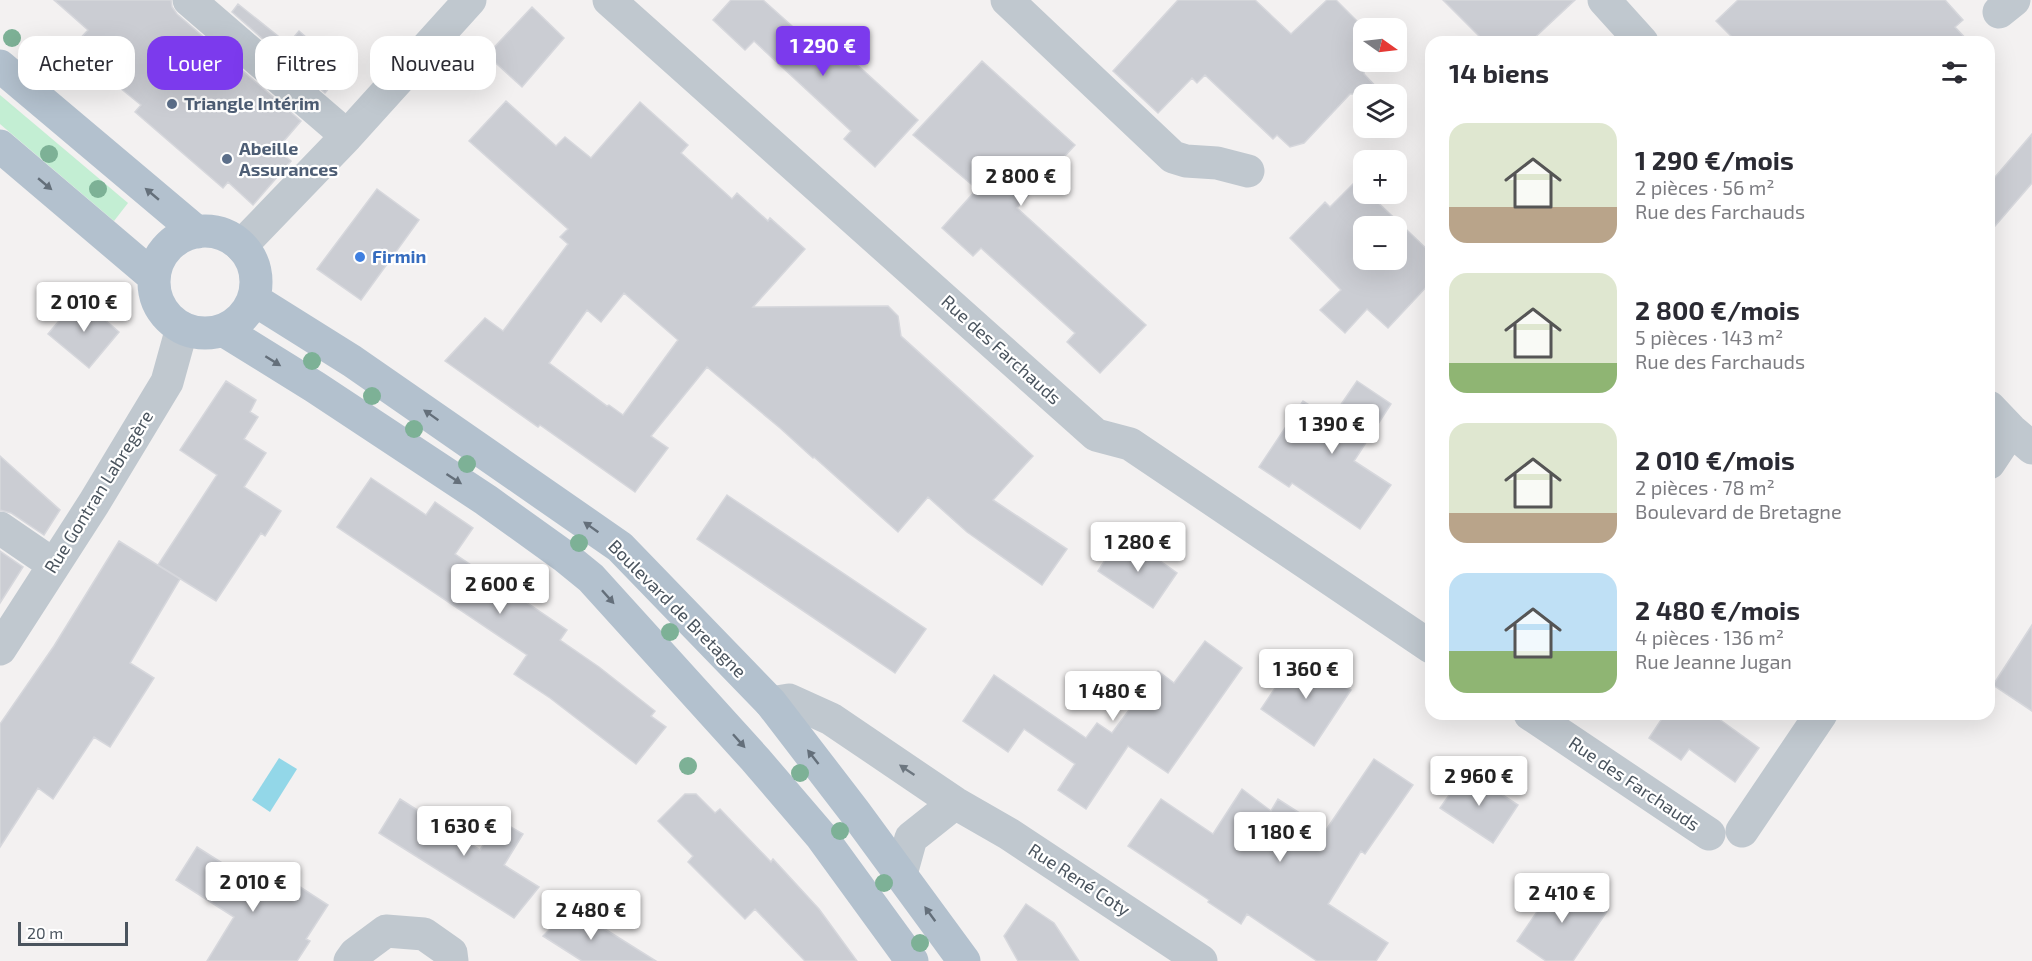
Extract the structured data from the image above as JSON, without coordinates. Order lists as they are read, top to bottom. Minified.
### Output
{"streets":{"main road":["Boulevard de Bretagne"],"street":["Rue des Farchauds","Rue Gontran Labregère","Rue René Coty"]},"crossings":[["Rue Gontran Labregère","Boulevard de Bretagne"],["Boulevard de Bretagne","Rue René Coty"]],"one_way":["Rue René Coty"],"places":["Triangle Intérim","Abeille Assurances","Firmin"],"scale_bar":"20 m","north":"right","page":{"map_buttons":["+","−"],"price":["1 290 €","2 800 €","2 010 €","1 390 €","1 280 €","2 600 €","1 360 €","1 480 €","2 960 €","1 630 €","1 180 €","2 010 €","2 410 €","2 480 €"],"chip":["Acheter","Louer","Filtres","Nouveau"],"heading":"14 biens","list":[{"name":"1 290 €/mois","note":"2 pièces · 56 m² · Rue des Farchauds"},{"name":"2 800 €/mois","note":"5 pièces · 143 m² · Rue des Farchauds"},{"name":"2 010 €/mois","note":"2 pièces · 78 m² · Boulevard de Bretagne"},{"name":"2 480 €/mois","note":"4 pièces · 136 m² · Rue Jeanne Jugan"}],"scale":"20 m"}}
